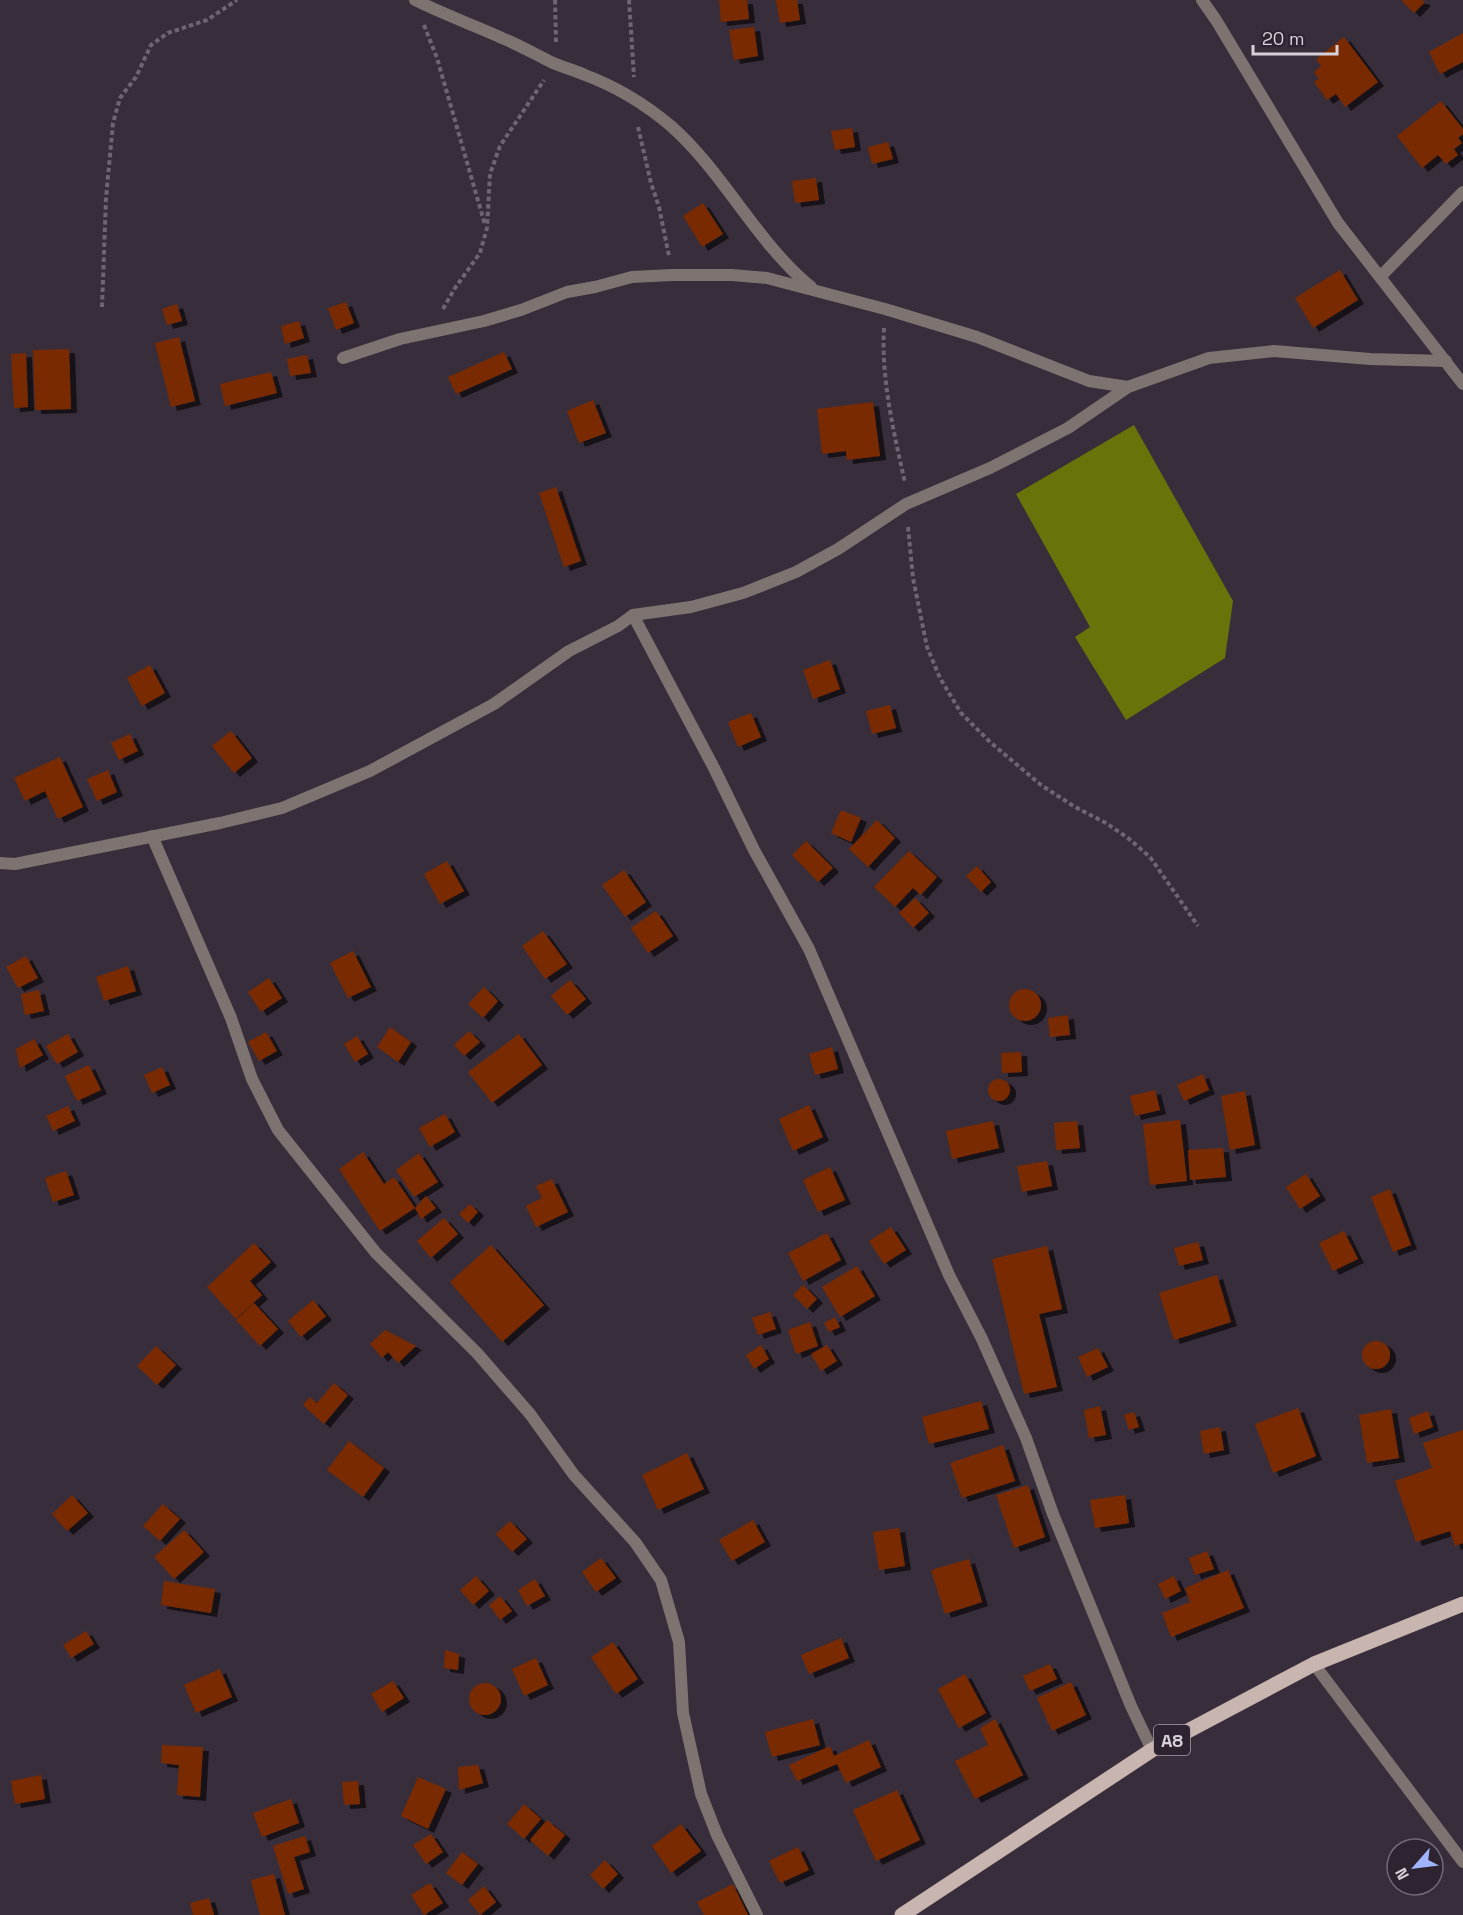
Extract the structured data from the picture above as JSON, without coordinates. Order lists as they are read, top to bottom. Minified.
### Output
{"streets":{"main road":["A8"]},"scale_bar":"20 m","north":"bottom left"}
